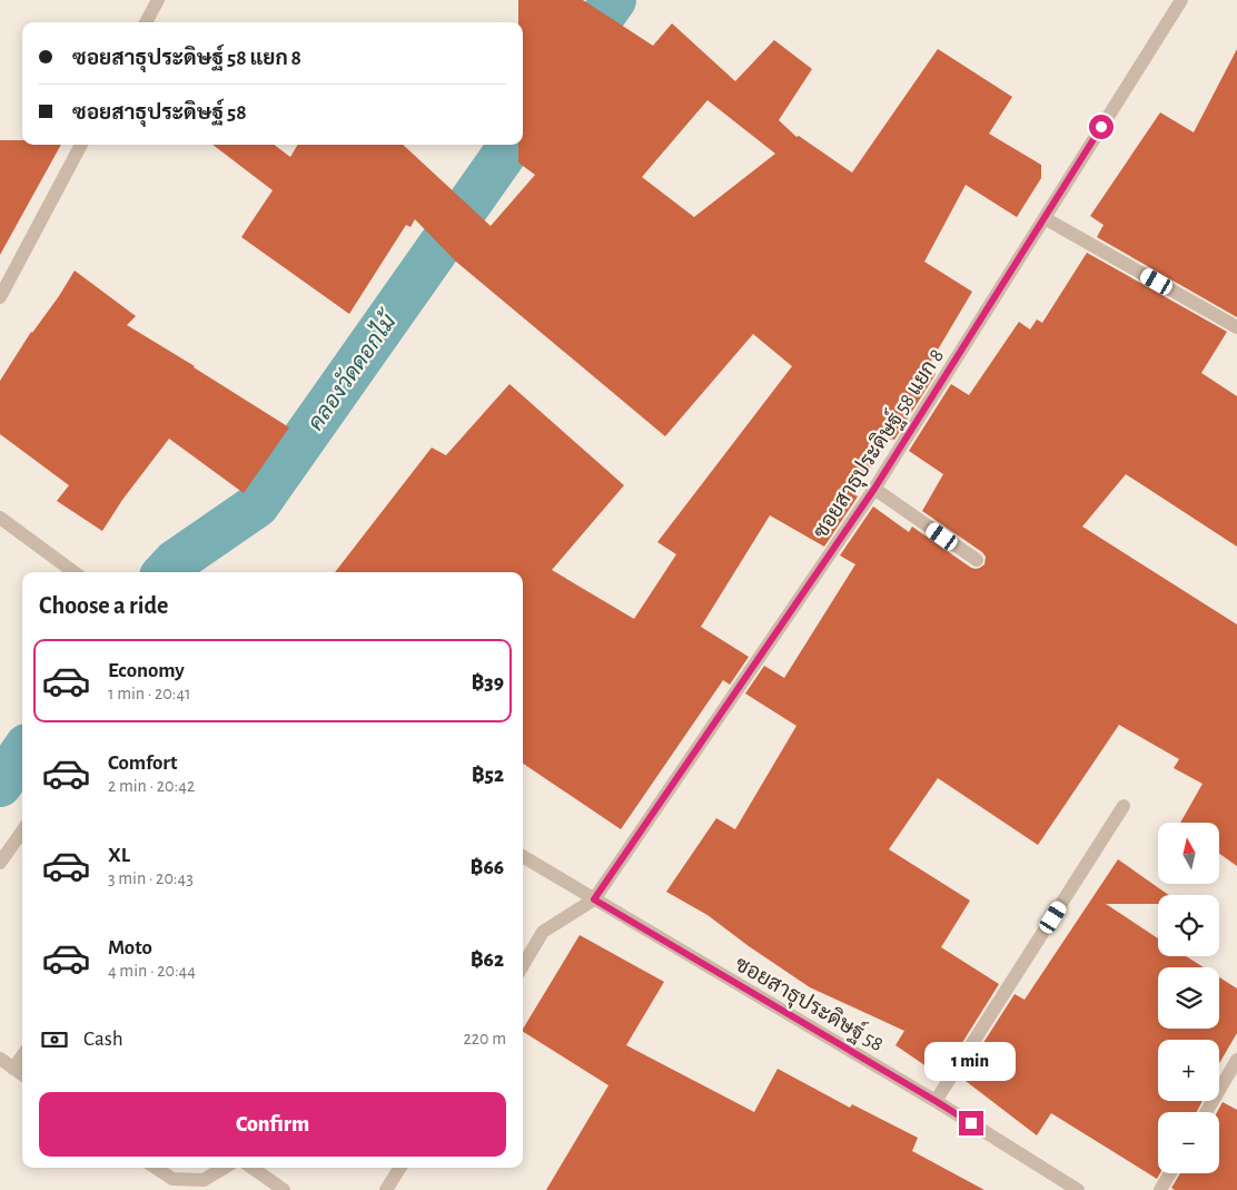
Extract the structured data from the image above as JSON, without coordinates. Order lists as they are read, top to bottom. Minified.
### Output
{"streets":{"street":["ซอยสาธุประดิษฐ์ 58 แยก 8","ซอยสาธุประดิษฐ์ 58"]},"crossings":[["ซอยสาธุประดิษฐ์ 58 แยก 8","ซอยสาธุประดิษฐ์ 58"]],"water":["คลองวัดดอกไม้"],"north":"top","page":{"banner":["ซอยสาธุประดิษฐ์ 58 แยก 8","ซอยสาธุประดิษฐ์ 58"],"heading":"Choose a ride","list":[{"name":"Economy","note":"1 min · 20:41","value":"฿39"},{"name":"Comfort","note":"2 min · 20:42","value":"฿52"},{"name":"XL","note":"3 min · 20:43","value":"฿66"},{"name":"Moto","note":"4 min · 20:44","value":"฿62"}],"map_buttons":["+","−"],"pay":["Cash","220 m"],"bubble":"1 min","buttons":"Confirm"}}
